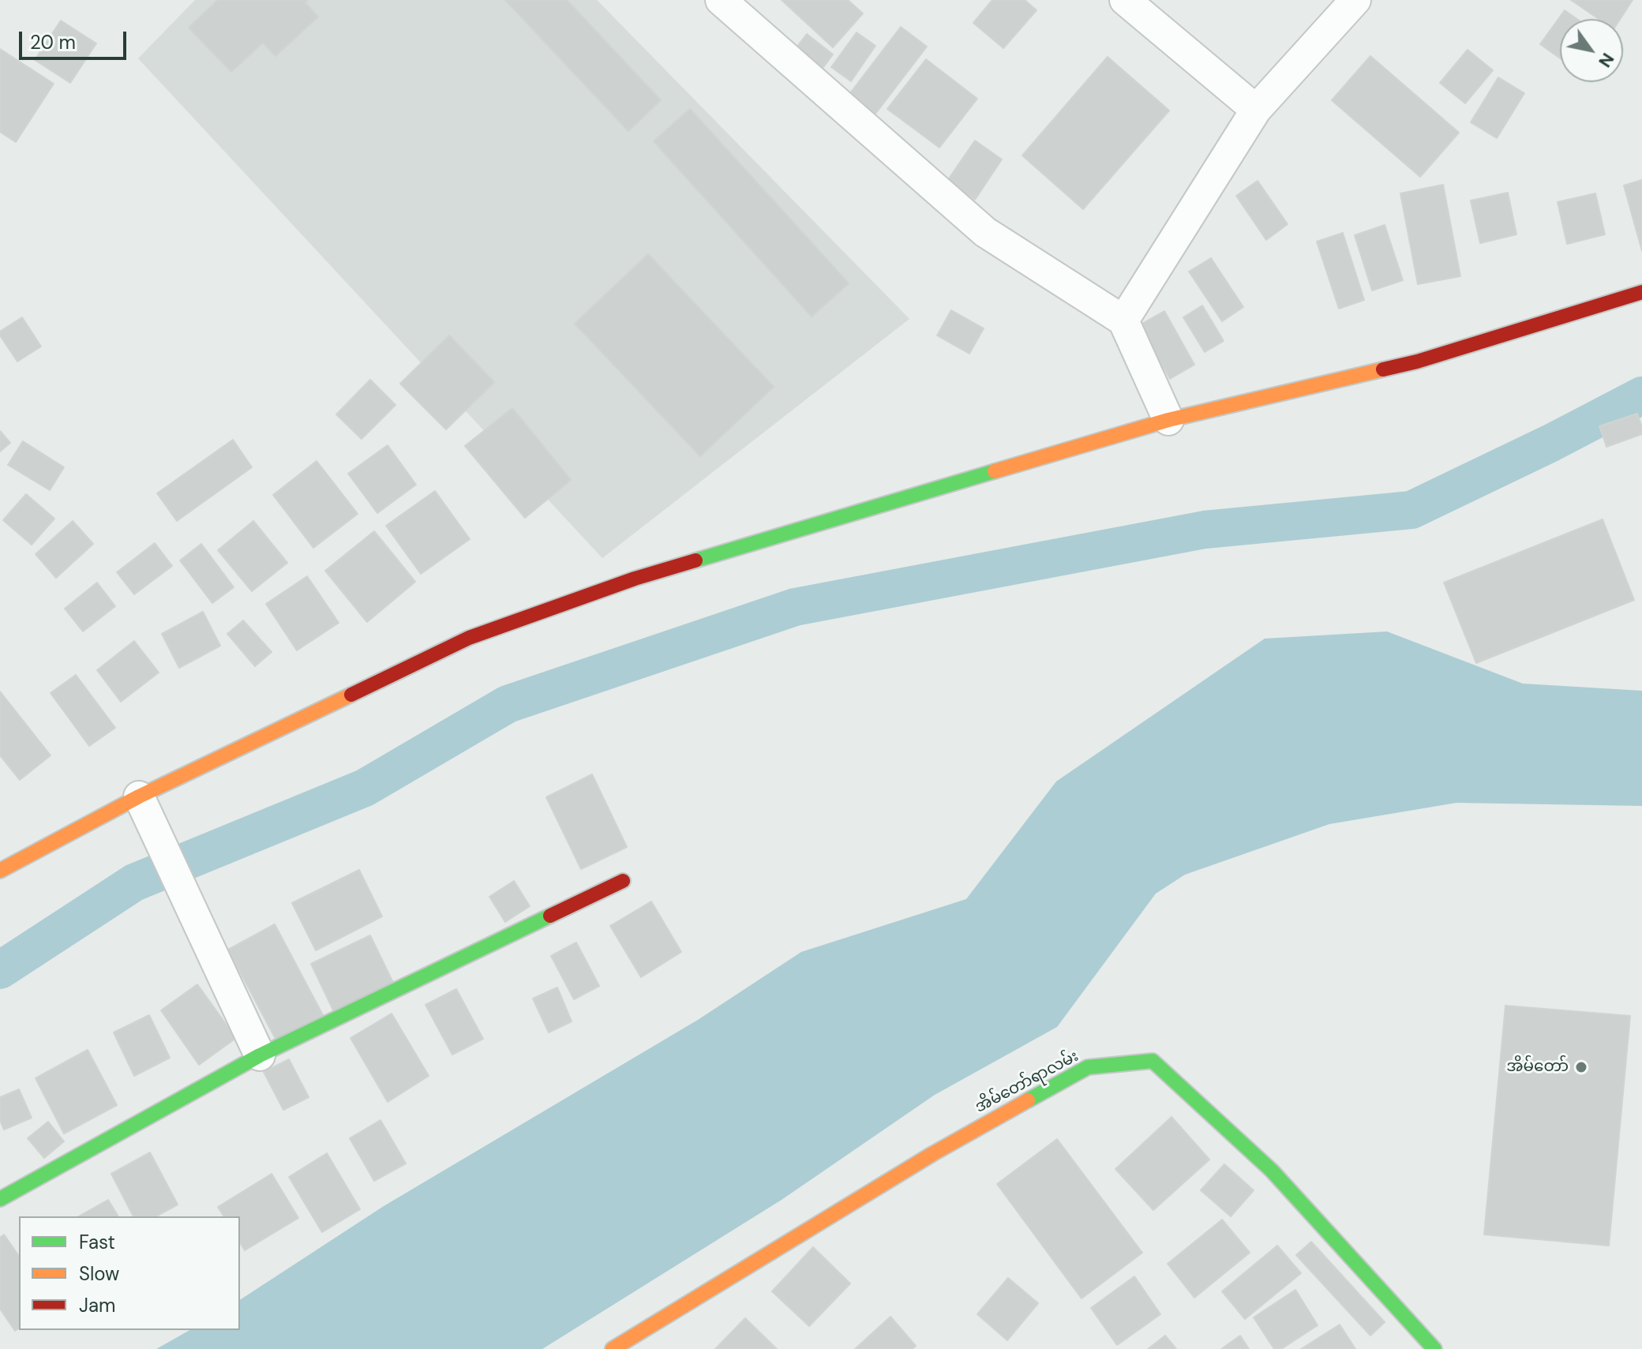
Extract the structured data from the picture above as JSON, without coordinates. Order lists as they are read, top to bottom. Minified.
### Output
{"streets":{"street":["အိမ်တော်ရာလမ်း"]},"places":["အိမ်တော်"],"legend":["Fast","Slow","Jam"],"scale_bar":"20 m","north":"bottom right"}
